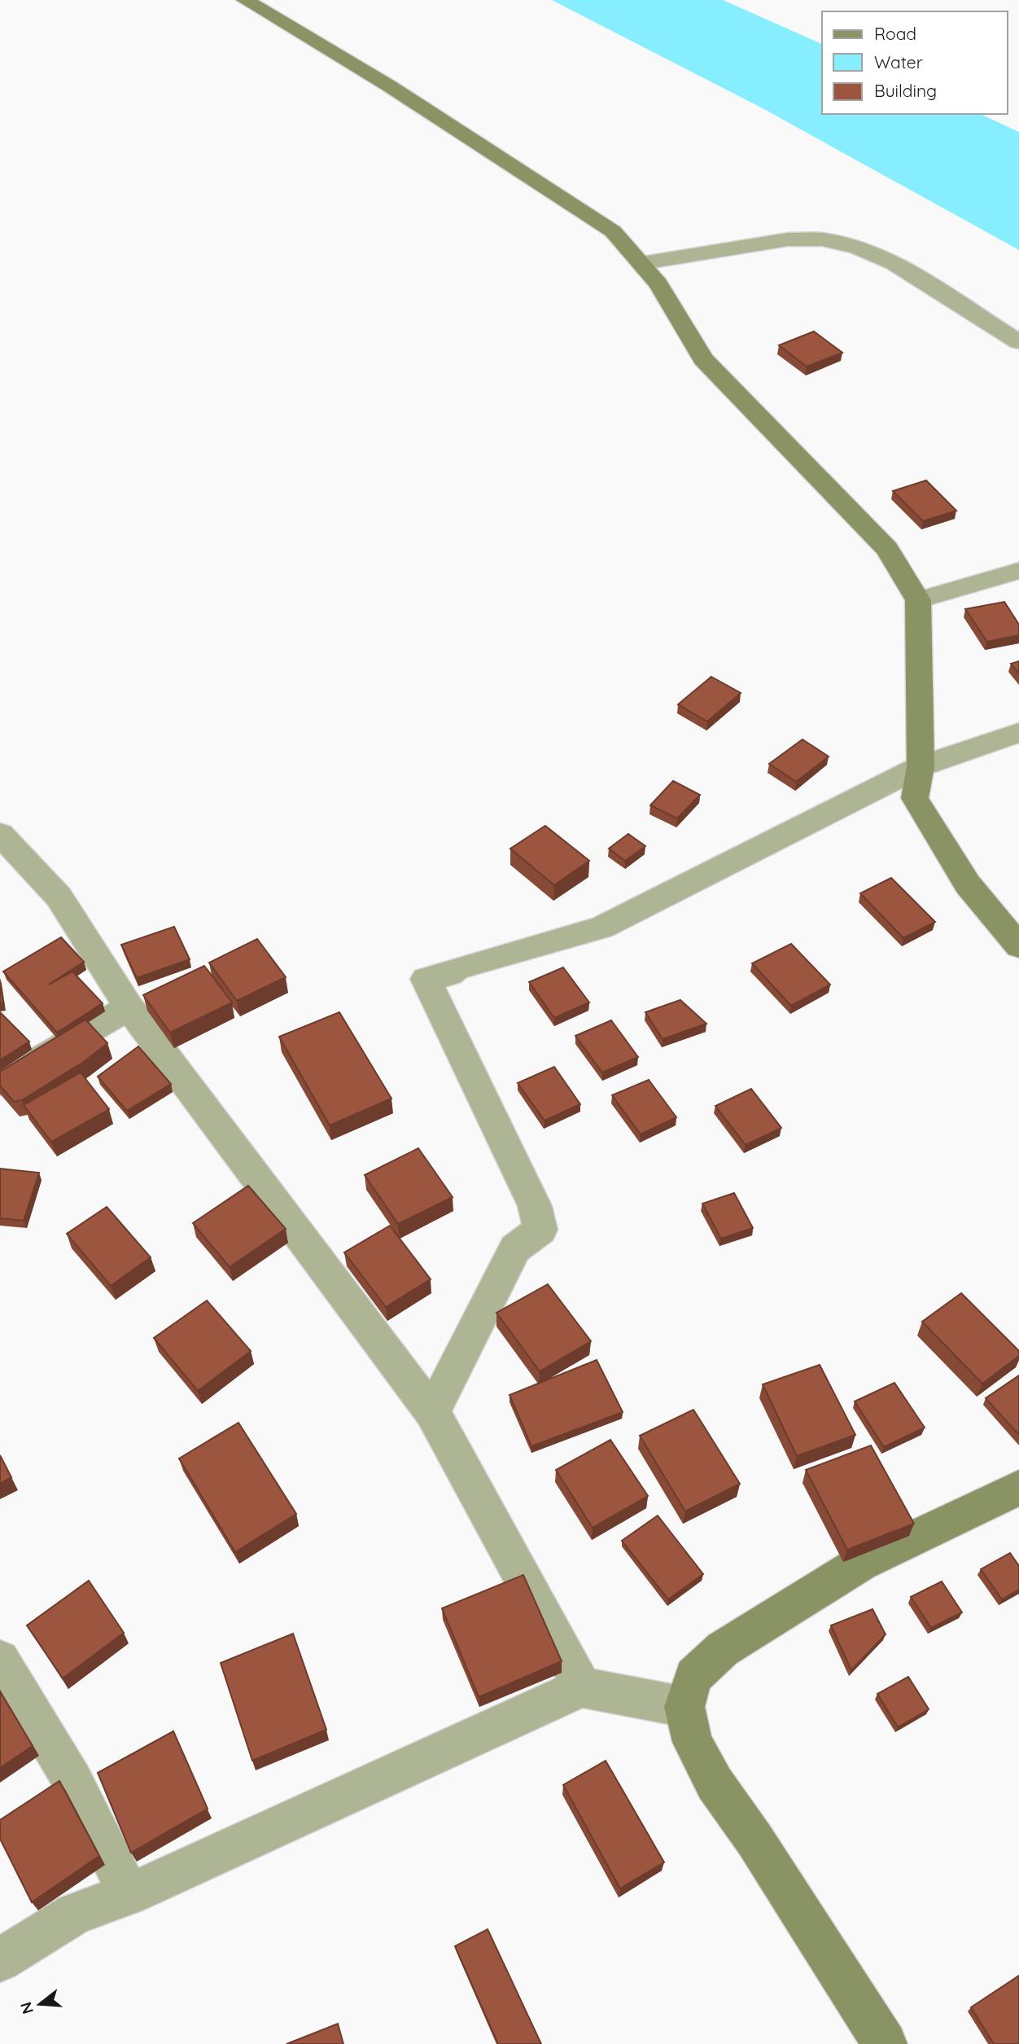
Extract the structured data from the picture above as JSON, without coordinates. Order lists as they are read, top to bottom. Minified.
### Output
{"legend":["Road","Water","Building"],"north":"left"}
